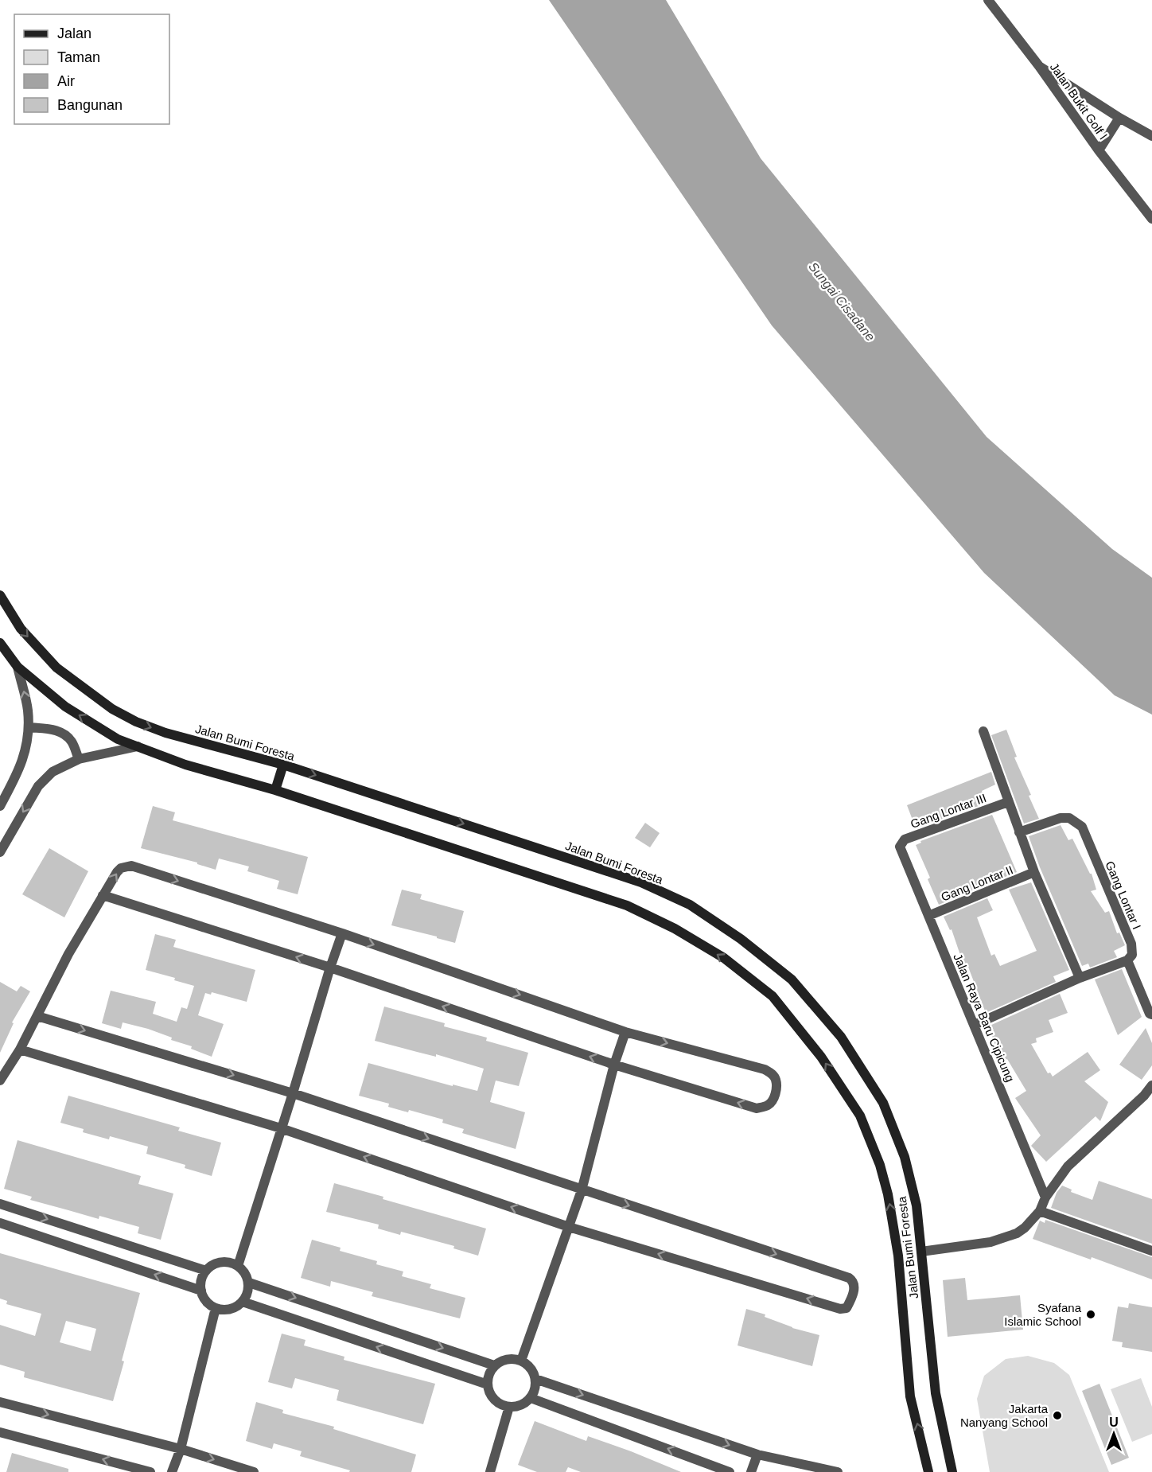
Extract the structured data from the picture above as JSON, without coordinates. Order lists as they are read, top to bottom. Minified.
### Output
{"streets":{"main road":["Jalan Bumi Foresta"],"street":["Jalan Bukit Golf I","Gang Lontar III","Gang Lontar II","Gang Lontar I","Jalan Raya Baru Cipicung"]},"crossings":[["Gang Lontar III","Jalan Raya Baru Cipicung"],["Gang Lontar II","Jalan Raya Baru Cipicung"]],"water":["Sungai Cisadane"],"places":["Syafana Islamic School","Jakarta Nanyang School"],"legend":["Jalan","Taman","Air","Bangunan"],"north":"top"}
